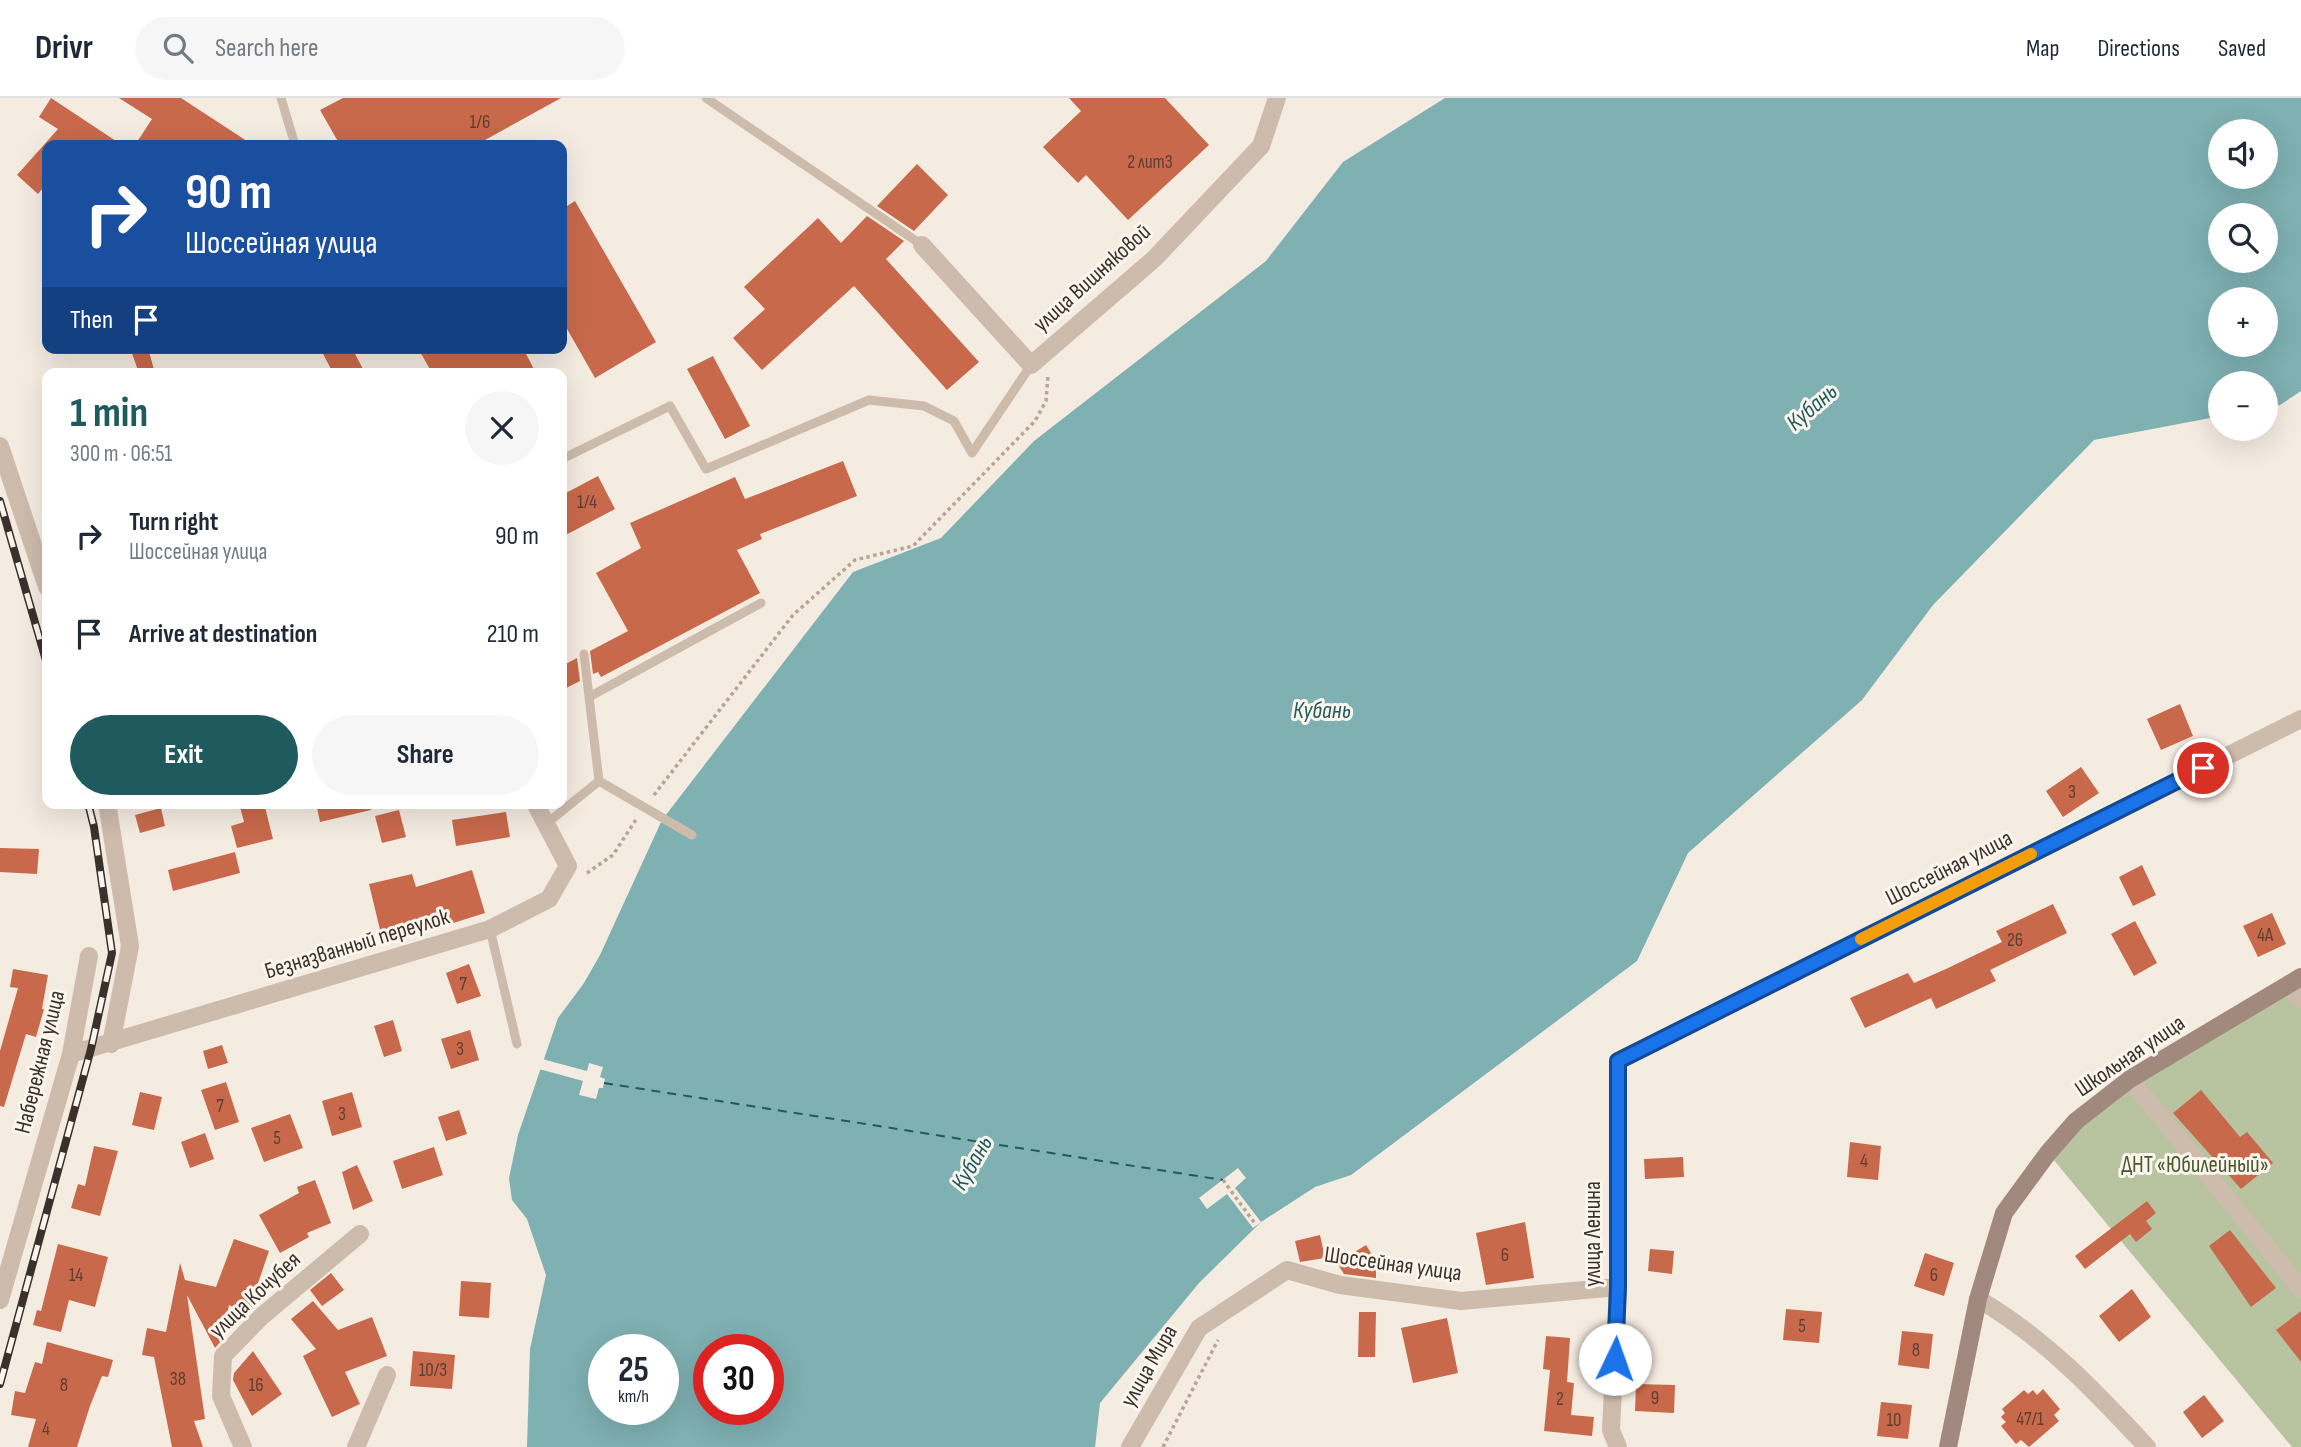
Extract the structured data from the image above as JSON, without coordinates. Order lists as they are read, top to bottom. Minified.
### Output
{"streets":{"street":["улица Вишняковой","Шоссейная улица","Безназванный переулок","Школьная улица","Набережная улица","улица Ленина","улица Кочубея","улица Мира"]},"crossings":[["Шоссейная улица","улица Ленина"],["Шоссейная улица","улица Мира"],["Безназванный переулок","Набережная улица"]],"water":["Кубань"],"parks":["ДНТ «Юбилейный»"],"house_numbers":["1/6","2 лит3","1/4","3","4А","26","7","3","7","3","5","4","6","14","6","5","8","10/3","38","8","16","9","2","47/1","10","4"],"page":{"header":"Drivr","search":"Search here","nav":["Map","Directions","Saved"],"map_buttons":["+","−"],"turn":["90 m","Шоссейная улица"],"then":"Then","heading":["1 min","300 m · 06:51"],"list":[{"name":"Turn right","note":"Шоссейная улица","value":"90 m"},{"name":"Arrive at destination","value":"210 m"}],"buttons":["Exit","Share"],"speed":"25 km/h","limit":"30"}}
